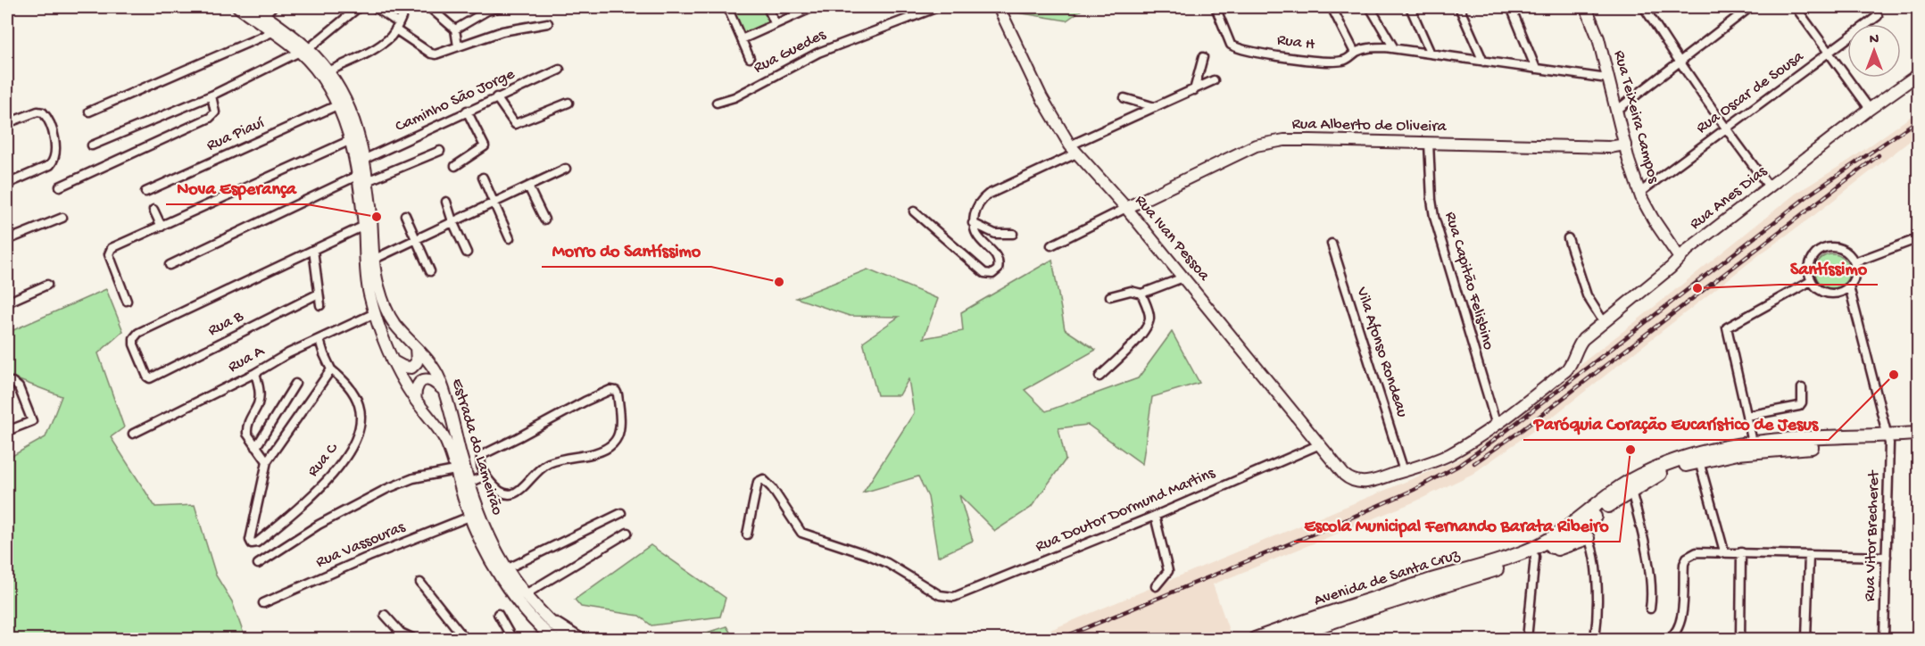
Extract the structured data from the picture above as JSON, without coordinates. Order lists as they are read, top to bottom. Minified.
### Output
{"streets":{"main road":["Avenida de Santa Cruz"],"street":["Rua H","Rua Guedes","Rua Oscar de Sousa","Caminho São Jorge","Rua Teixeira Campos","Rua Alberto de Oliveira","Rua Piauí","Rua Anes Dias","Rua Ivan Pessoa","Rua Capitão Felisbino","Rua B","Vila Afonso Rondeau","Rua A","Estrada do Lameirão","Rua C","Rua Doutor Dormund Martins","Rua Vitor Brecheret","Rua Vassouras"]},"crossings":[["Rua H","Rua Teixeira Campos"],["Rua Oscar de Sousa","Rua Teixeira Campos"],["Caminho São Jorge","Estrada do Lameirão"],["Rua Teixeira Campos","Rua Alberto de Oliveira"],["Rua Teixeira Campos","Rua Anes Dias"],["Rua Alberto de Oliveira","Rua Ivan Pessoa"],["Rua Alberto de Oliveira","Rua Capitão Felisbino"],["Rua Piauí","Estrada do Lameirão"],["Rua Anes Dias","Rua Ivan Pessoa"],["Rua Anes Dias","Rua Capitão Felisbino"],["Rua Anes Dias","Vila Afonso Rondeau"],["Rua Ivan Pessoa","Rua Doutor Dormund Martins"],["Rua A","Estrada do Lameirão"],["Estrada do Lameirão","Rua Vassouras"],["Rua Vitor Brecheret","Avenida de Santa Cruz"]],"places":["Nova Esperança","Morro do Santíssimo","Santíssimo","Paróquia Coração Eucarístico de Jesus","Escola Municipal Fernando Barata Ribeiro"],"north":"top"}
